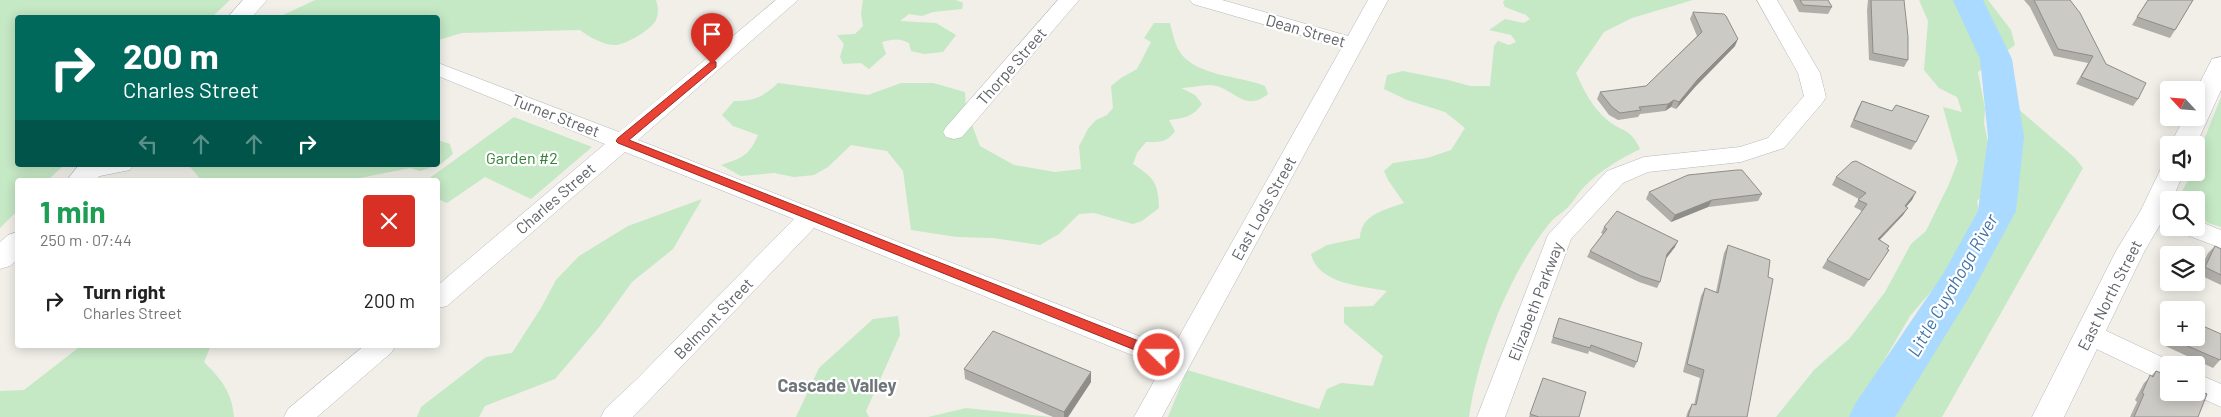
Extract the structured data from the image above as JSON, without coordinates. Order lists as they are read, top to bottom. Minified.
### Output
{"streets":{"street":["Dean Street","Thorpe Street","Turner Street","Charles Street","East Lods Street","East North Street","Elizabeth Parkway","Belmont Street"]},"crossings":[["Dean Street","East Lods Street"],["Turner Street","Charles Street"],["Turner Street","East Lods Street"],["Turner Street","Belmont Street"]],"districts":["Cascade Valley"],"water":["Little Cuyahoga River"],"parks":["Garden #2"],"north":"top left","page":{"turn":["200 m","Charles Street"],"map_buttons":["+","−"],"heading":["1 min","250 m · 07:44"],"list":[{"name":"Turn right","note":"Charles Street","value":"200 m"}]}}
